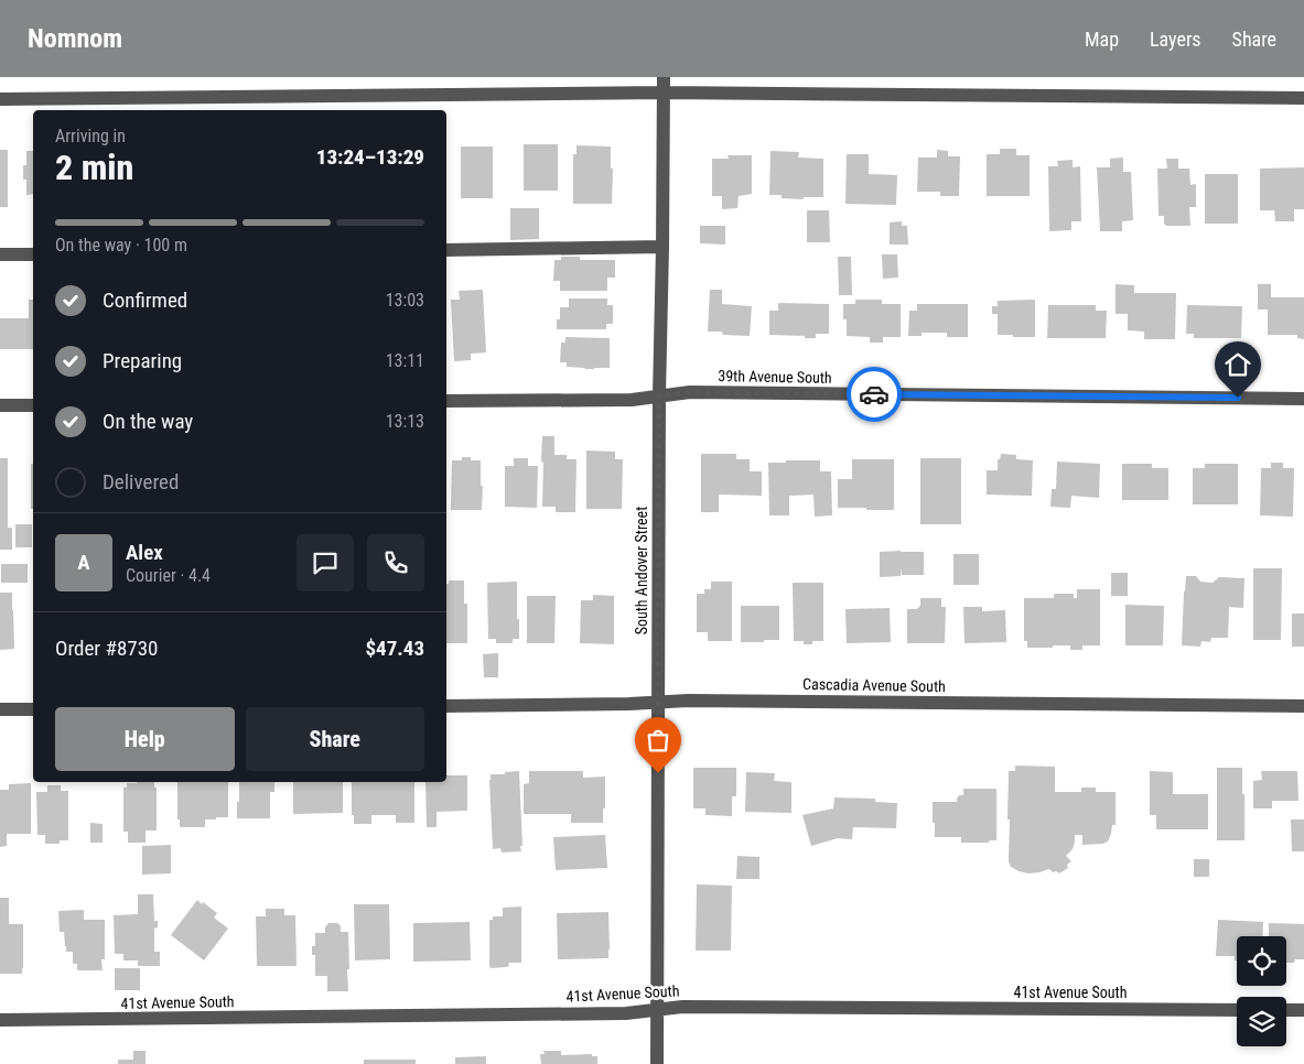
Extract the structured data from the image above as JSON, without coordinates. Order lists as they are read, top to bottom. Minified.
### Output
{"streets":{"street":["39th Avenue South","South Andover Street","Cascadia Avenue South","41st Avenue South"]},"crossings":[["39th Avenue South","South Andover Street"],["South Andover Street","Cascadia Avenue South"],["South Andover Street","41st Avenue South"]],"page":{"header":"Nomnom","nav":["Map","Layers","Share"],"heading":["2 min","Arriving in","13:24–13:29"],"panel":["Alex","Courier · 4.4","Order #8730","$47.43"],"bar":"On the way · 100 m","list":[["Confirmed","13:03"],["Preparing","13:11"],["On the way","13:13"],"Delivered"],"round":"A","buttons":["Help","Share"]}}
